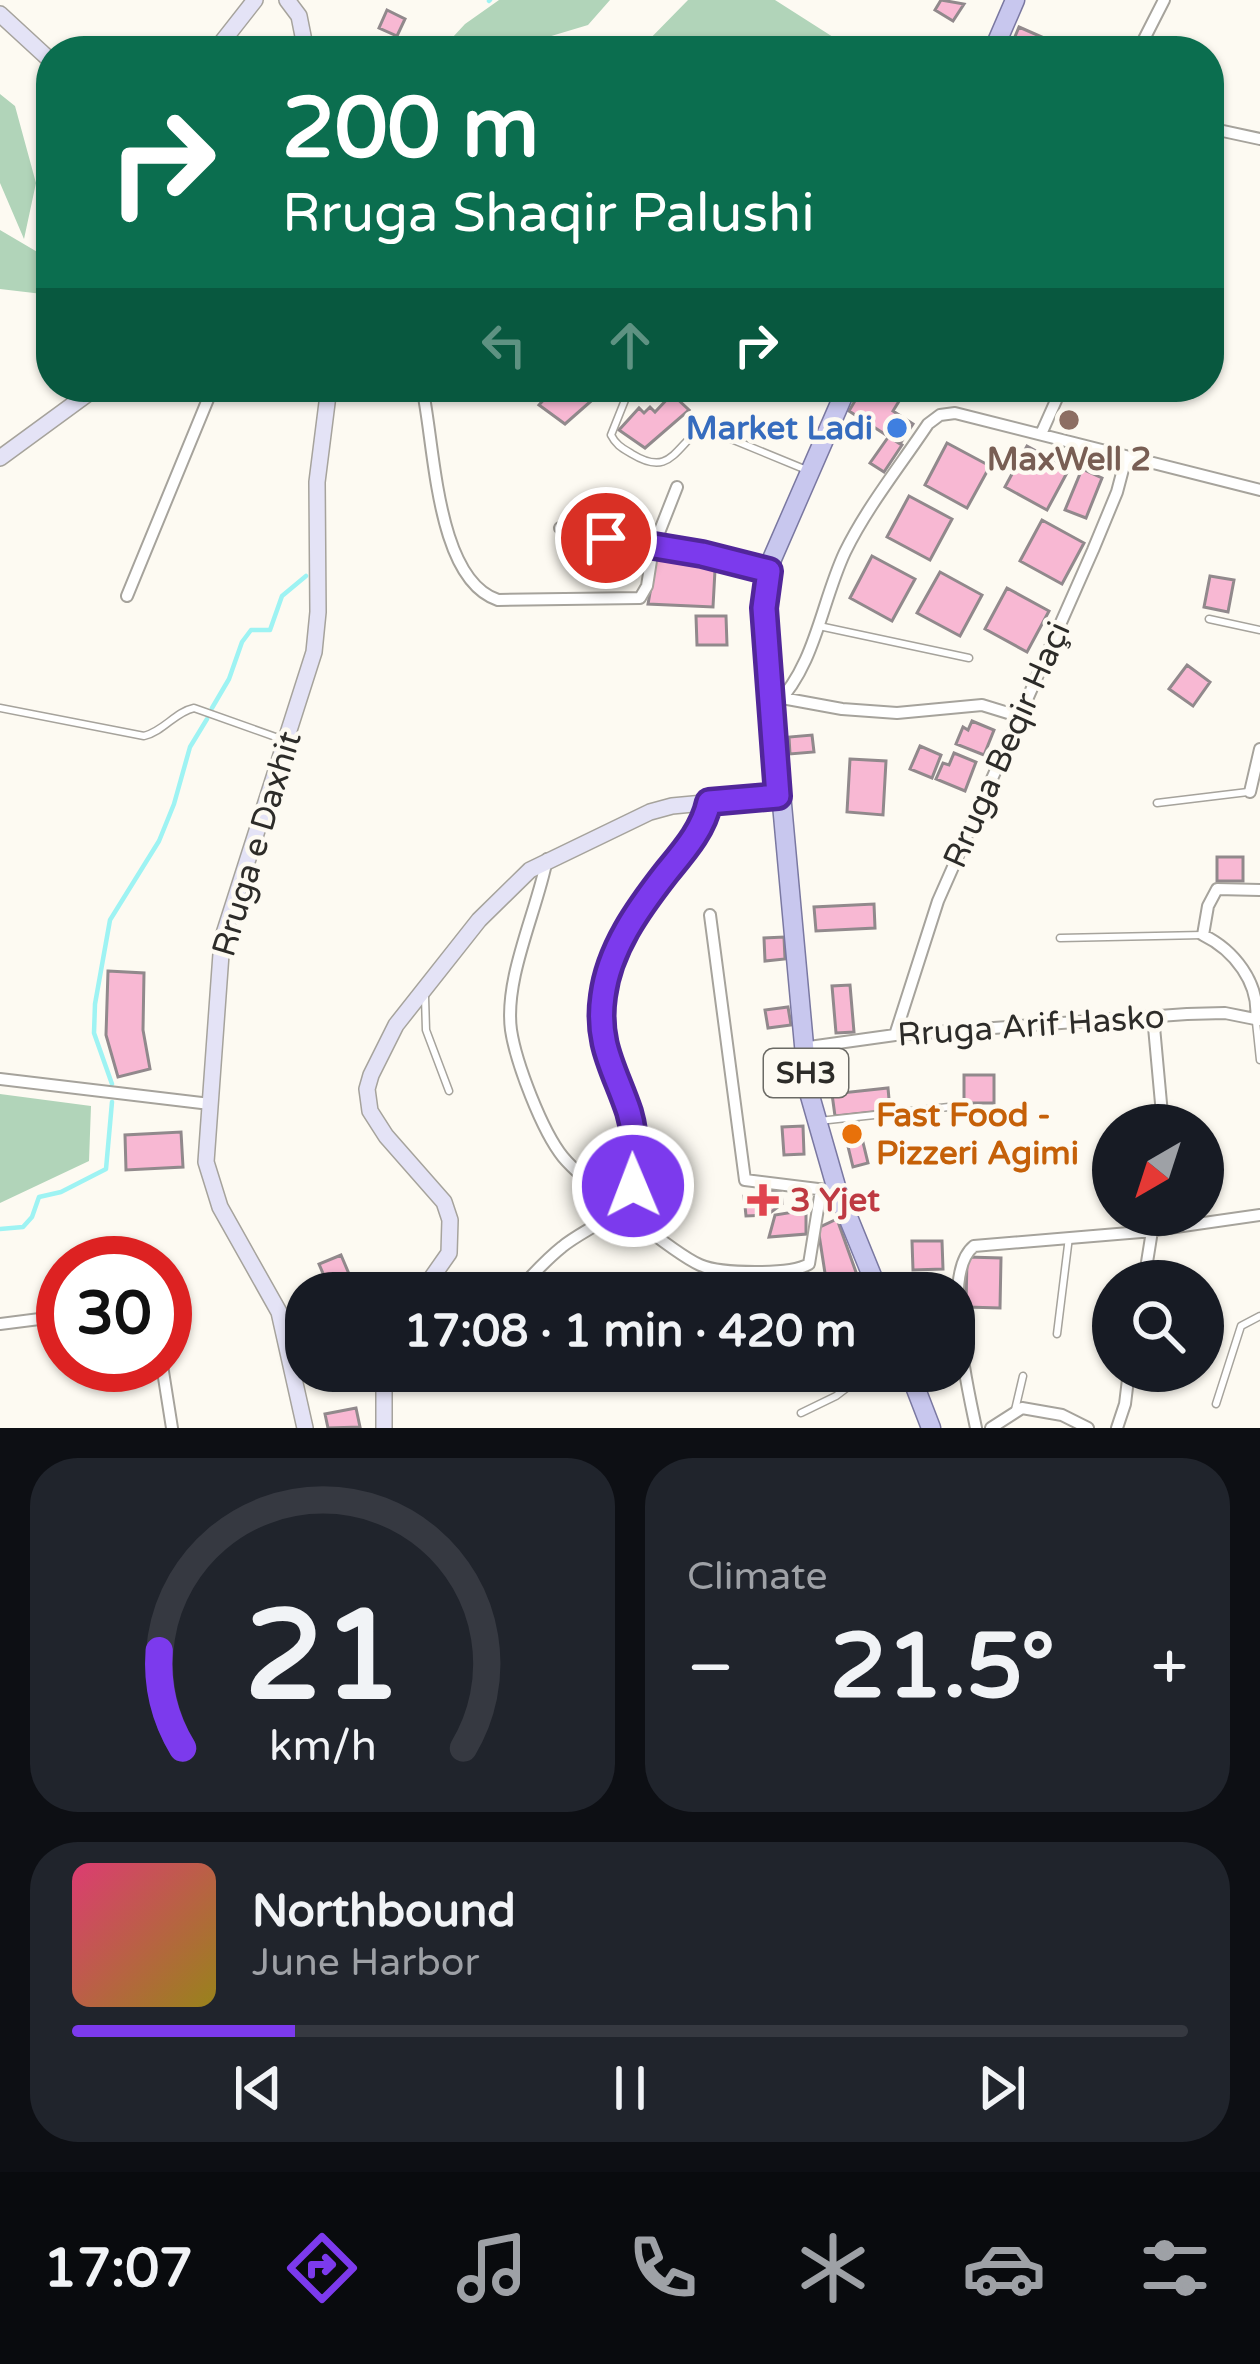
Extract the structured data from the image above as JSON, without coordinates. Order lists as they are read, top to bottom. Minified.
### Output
{"streets":{"main road":["SH3"],"street":["Rruga Beqir Haçi","Rruga e Daxhit","Rruga Arif Hasko"]},"crossings":[["Rruga Beqir Haçi","Rruga Arif Hasko"],["Rruga Arif Hasko","SH3"]],"places":{"other":["MaxWell 2","Market Ladi","Fast Food - Pizzeri Agimi"],"health":["3 Yjet"]},"north":"bottom left","page":{"turn":["200 m","Rruga Shaqir Palushi"],"limit":"30","trip":"17:08 · 1 min · 420 m","tile":"Climate","heat":["−","21.5°","+"],"song":["Northbound","June Harbor"],"tabs":"17:07","gauge":["21","km/h"]}}
